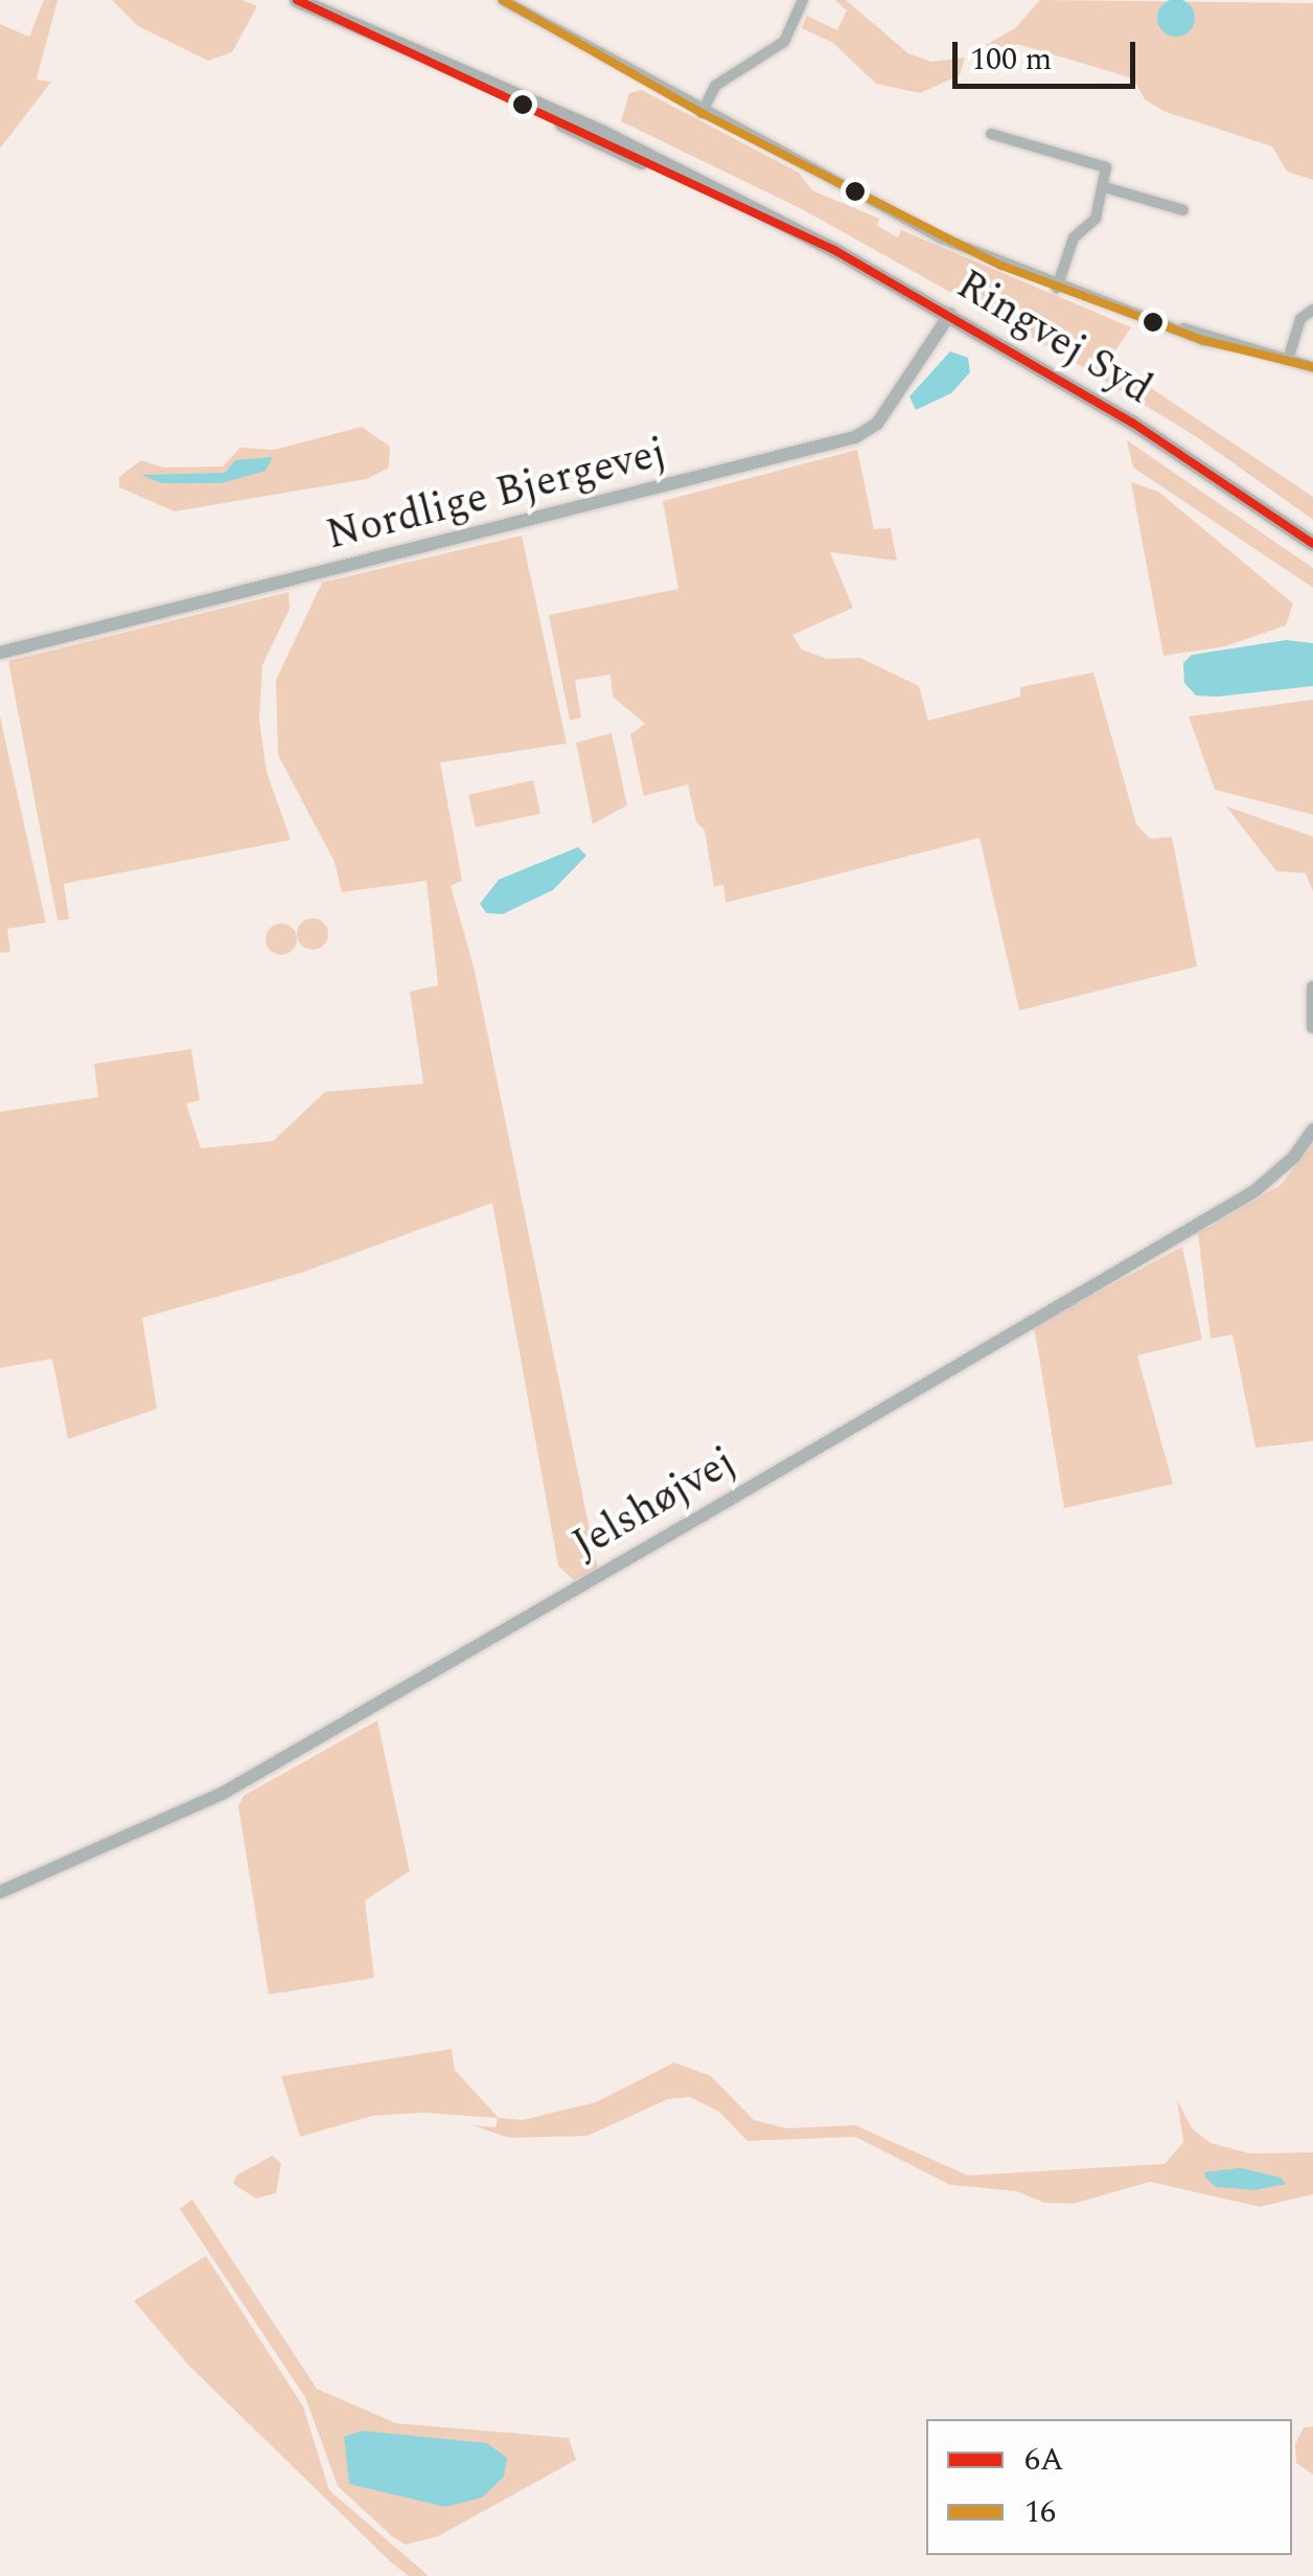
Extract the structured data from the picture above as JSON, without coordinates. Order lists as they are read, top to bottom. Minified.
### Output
{"streets":{"main road":["Ringvej Syd"],"street":["Nordlige Bjergevej","Jelshøjvej"]},"crossings":[["Ringvej Syd","Nordlige Bjergevej"]],"lines":["transit line 6A","transit line 16"],"legend":["6A","16"],"scale_bar":"100 m"}
